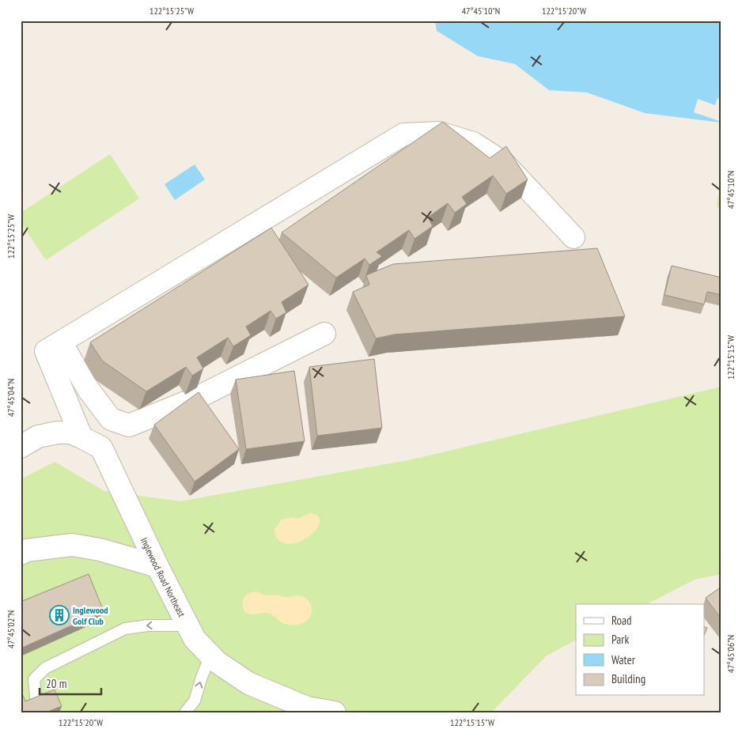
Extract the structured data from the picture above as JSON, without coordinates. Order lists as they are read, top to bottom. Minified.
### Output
{"streets":{"street":["Inglewood Road Northeast"]},"places":{"building":["Inglewood Golf Club"]},"legend":["Road","Park","Water","Building"],"scale_bar":"20 m","coordinates":["122°15'25\"W","47°45'10\"N","122°15'20\"W","122°15'15\"W","47°45'04\"N","47°45'02\"N","47°45'06\"N"]}
